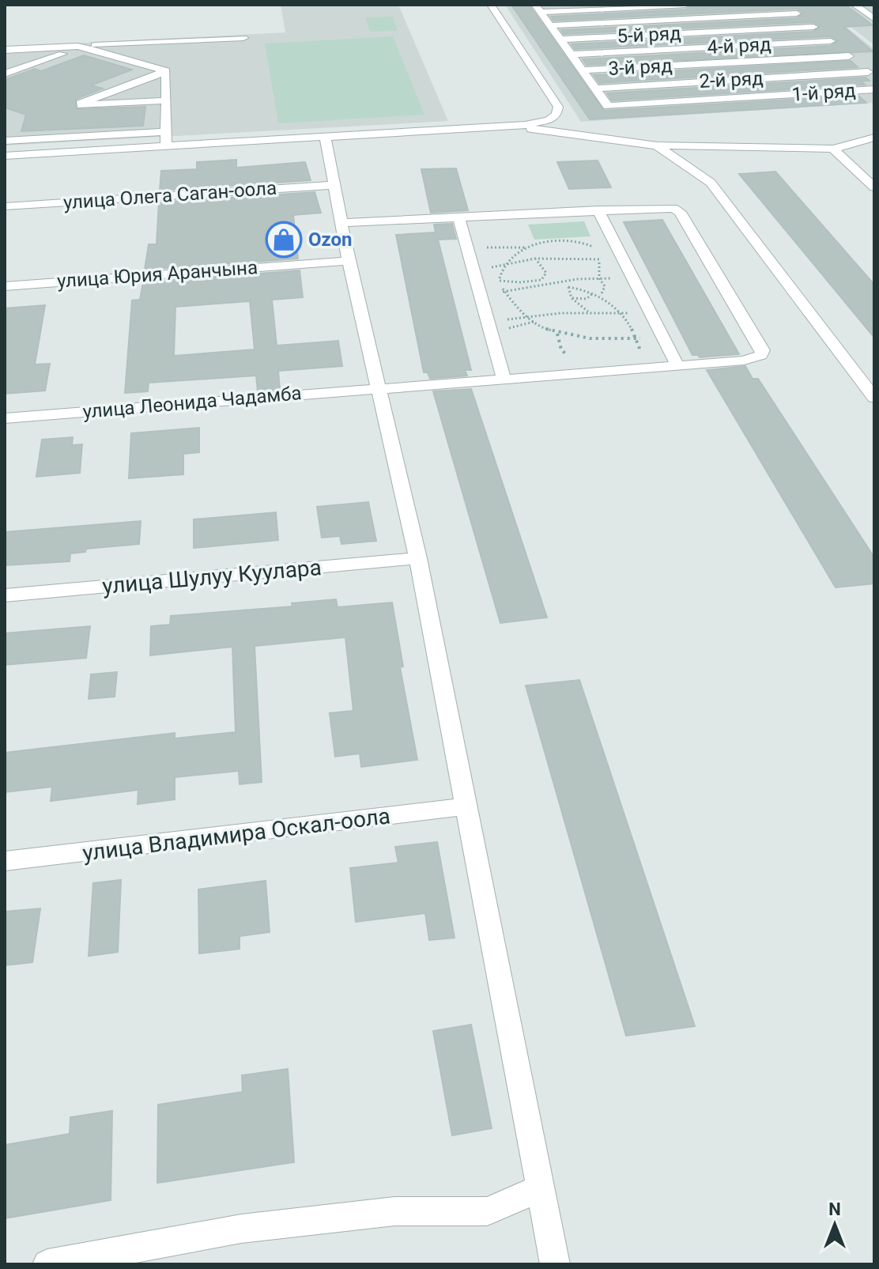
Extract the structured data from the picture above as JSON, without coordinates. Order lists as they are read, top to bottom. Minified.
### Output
{"streets":{"street":["5-й ряд","4-й ряд","3-й ряд","2-й ряд","1-й ряд","улица Олега Саган-оола","улица Юрия Аранчына","улица Леонида Чадамба","улица Шулуу Куулара","улица Владимира Оскал-оола"]},"crossings":[["2-й ряд","1-й ряд"]],"places":{"shop":["Ozon"]},"north":"top"}
